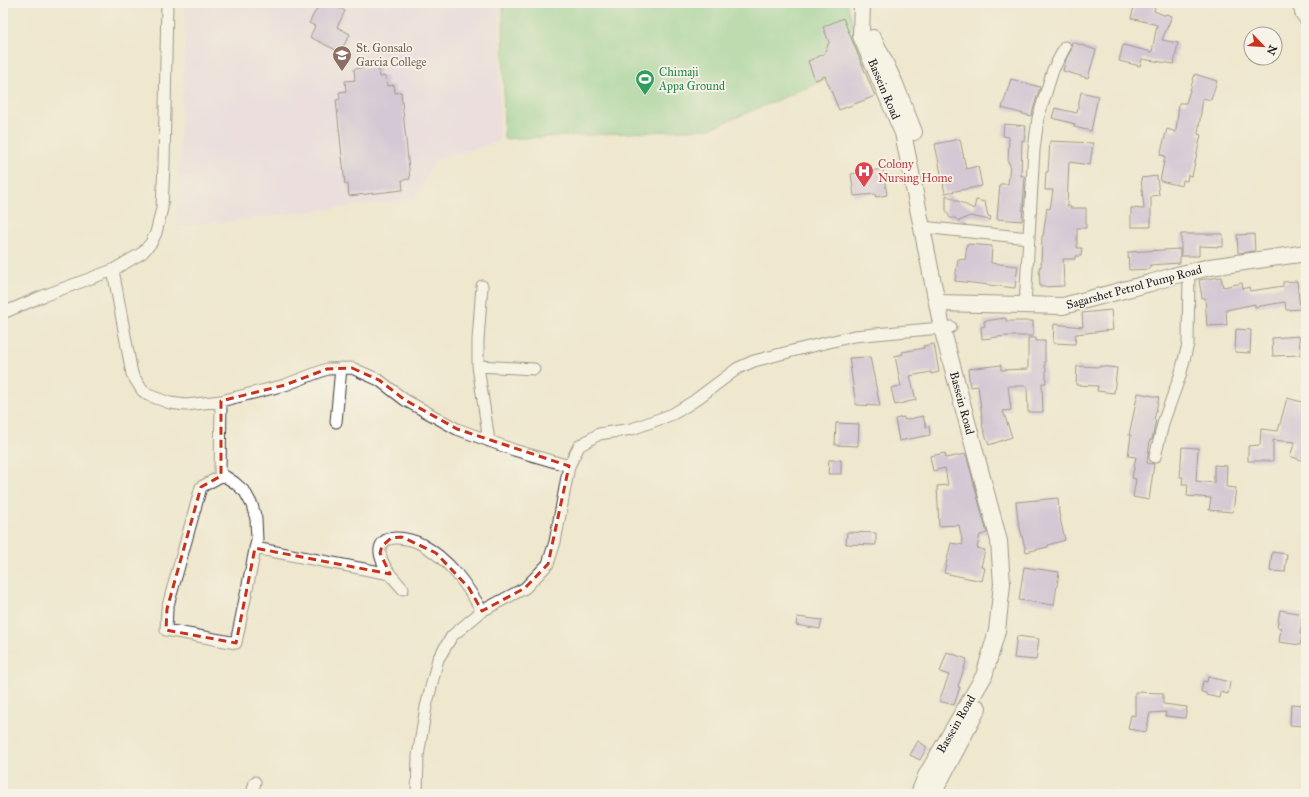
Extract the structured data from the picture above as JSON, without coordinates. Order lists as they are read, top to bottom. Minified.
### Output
{"streets":{"main road":["Bassein Road","Sagarshet Petrol Pump Road"]},"crossings":[["Bassein Road","Sagarshet Petrol Pump Road"]],"places":{"school or university":["St. Gonsalo Garcia College"],"sports":["Chimaji Appa Ground"],"hospital":["Colony Nursing Home"]},"north":"bottom right"}
